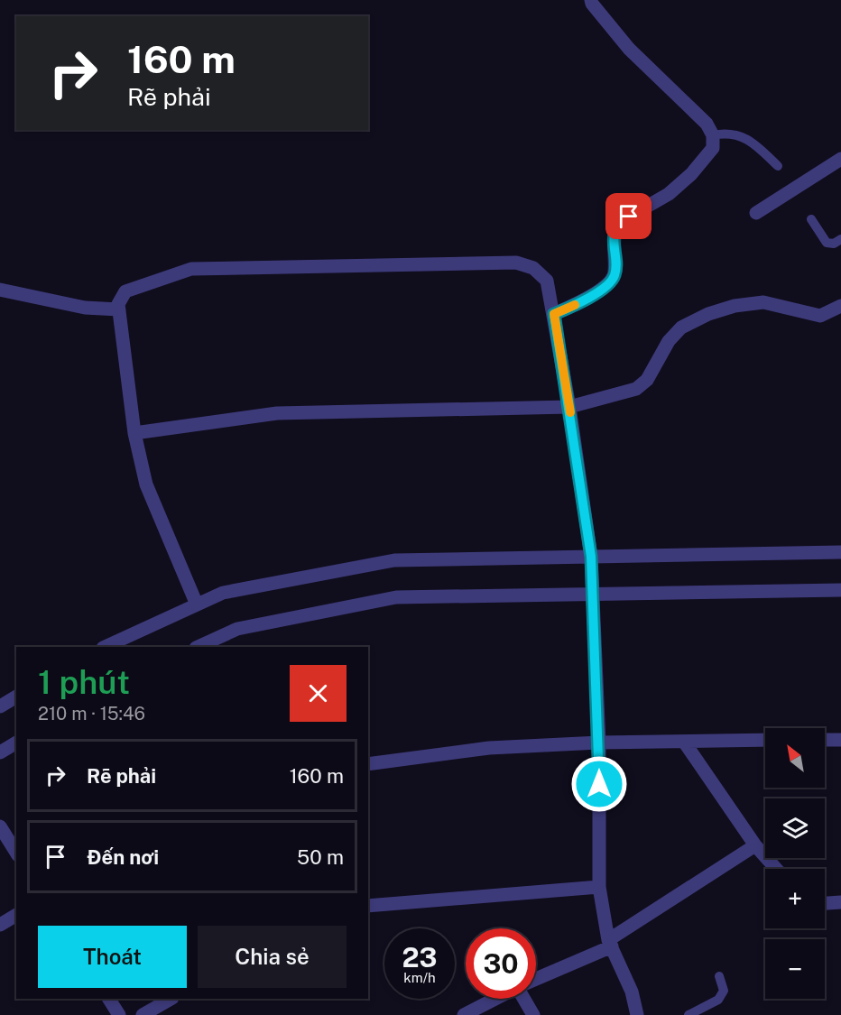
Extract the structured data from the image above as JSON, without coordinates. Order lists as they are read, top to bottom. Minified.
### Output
{"north":"top left","page":{"turn":["160 m","Rẽ phải"],"heading":["1 phút","210 m · 15:46"],"map_buttons":["+","−"],"list":[{"name":"Rẽ phải","value":"160 m"},{"name":"Đến nơi","value":"50 m"}],"buttons":["Thoát","Chia sẻ"],"speed":"23 km/h","limit":"30"}}
